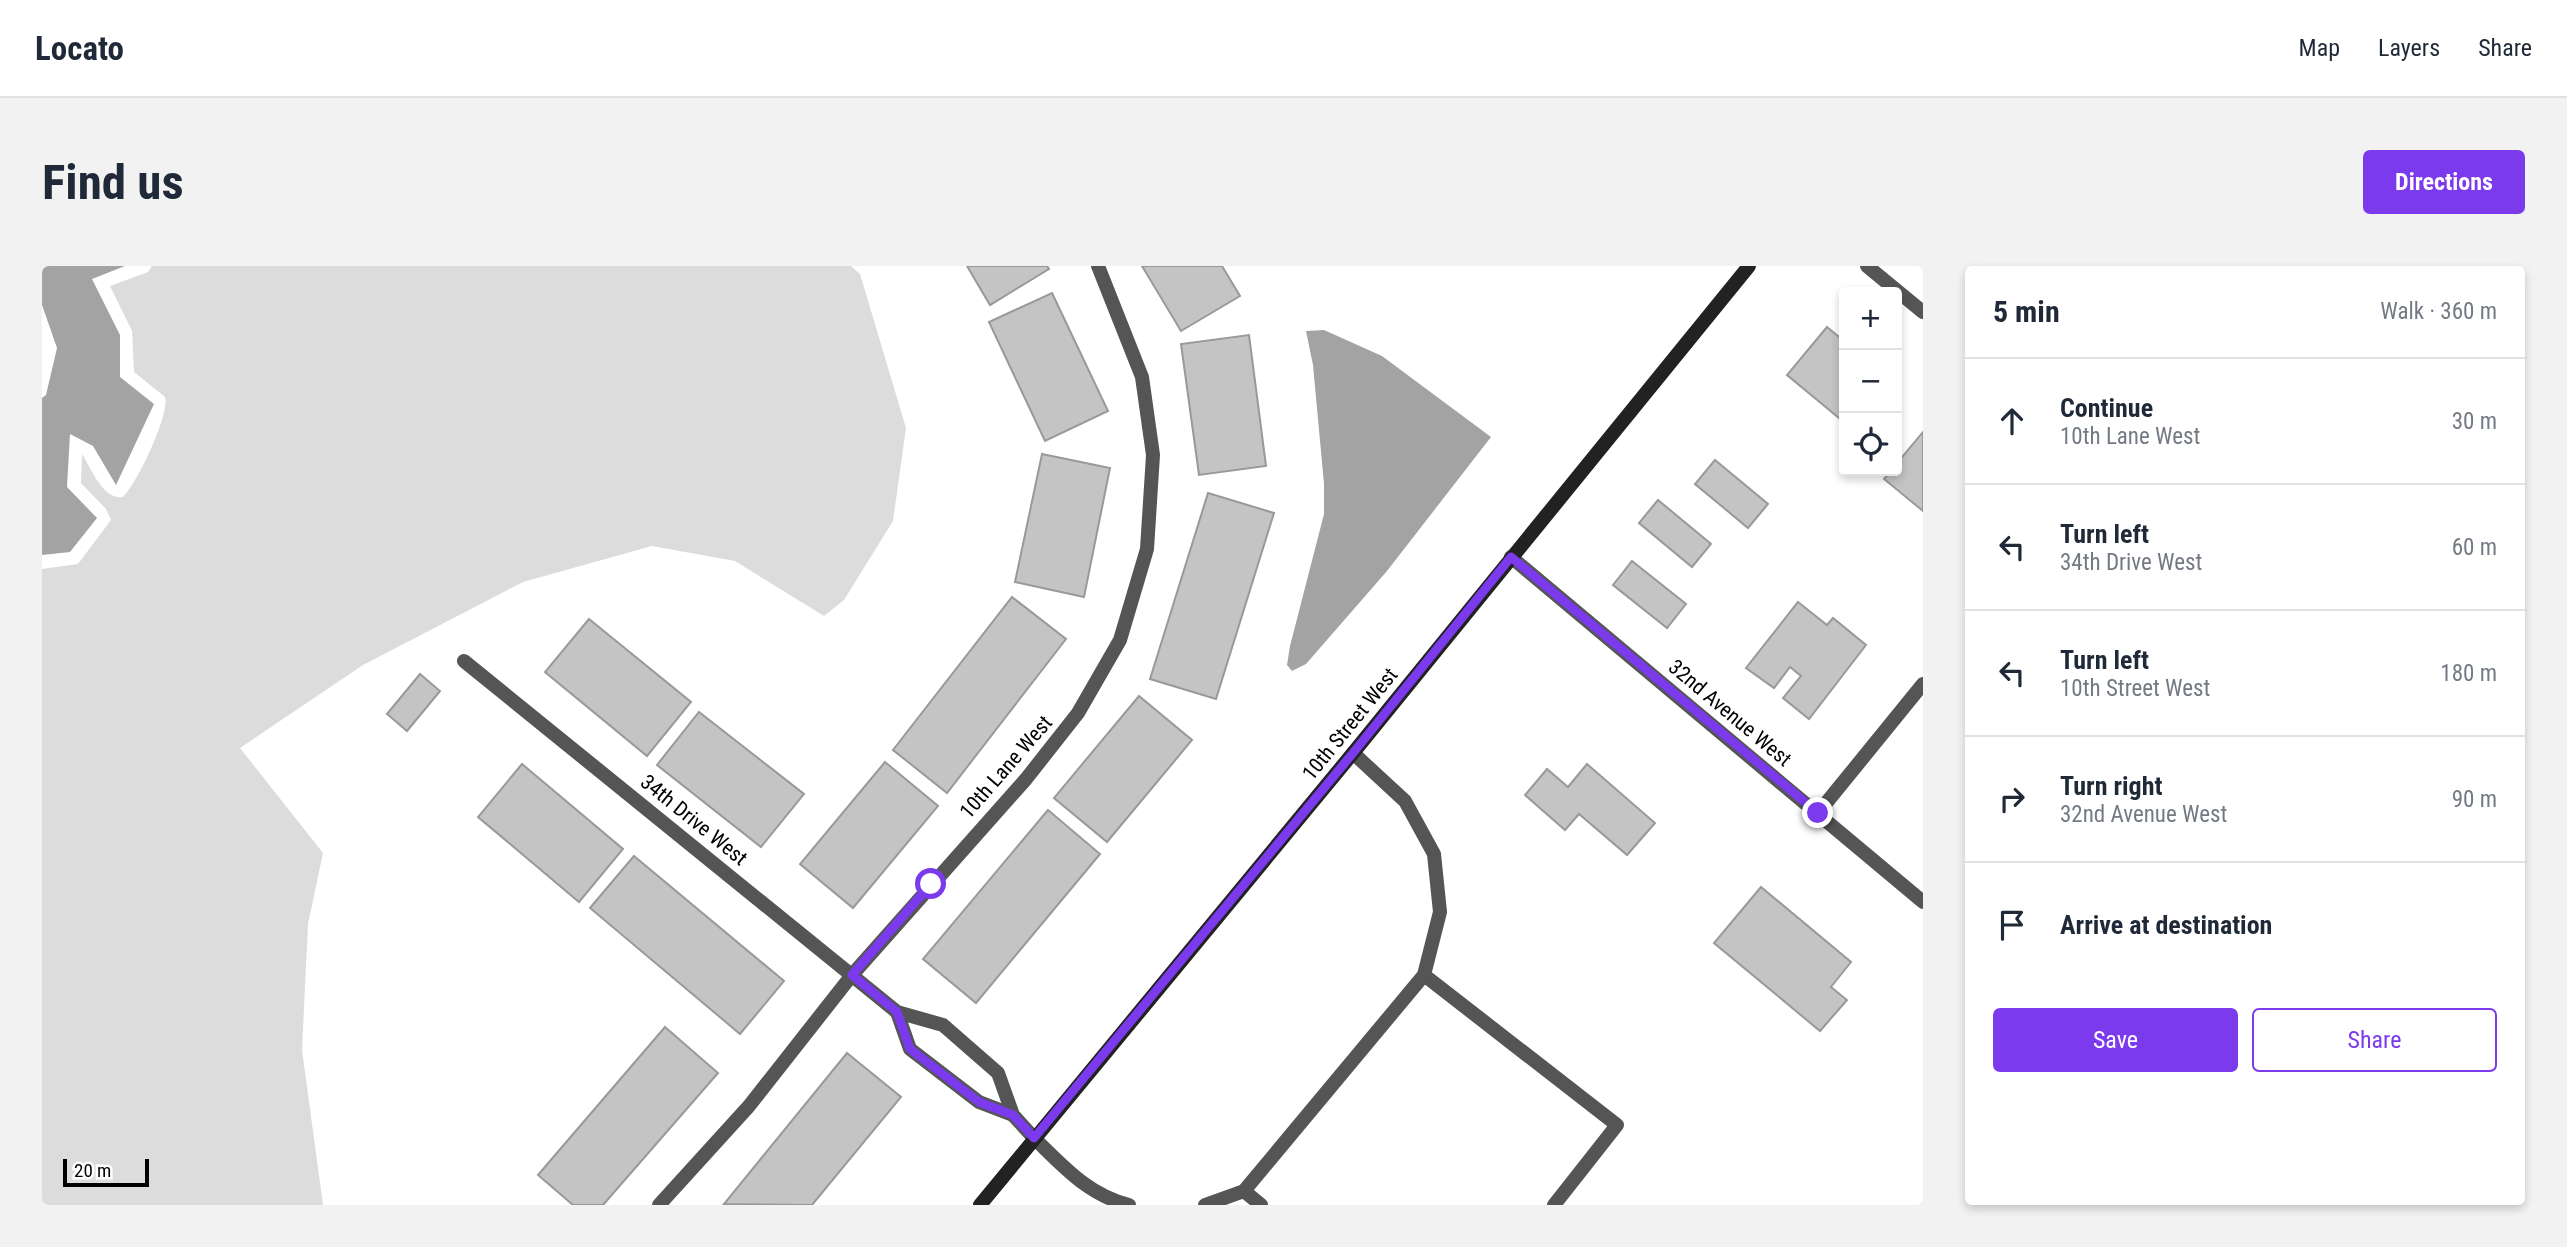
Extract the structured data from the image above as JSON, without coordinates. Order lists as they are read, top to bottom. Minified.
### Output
{"streets":{"street":["32nd Avenue West","10th Street West","10th Lane West","34th Drive West"]},"crossings":[["32nd Avenue West","10th Street West"],["10th Street West","34th Drive West"],["10th Lane West","34th Drive West"]],"scale_bar":"20 m","page":{"header":"Locato","nav":["Map","Layers","Share"],"buttons":["Directions",["Save","Share"]],"title":"Find us","heading":["5 min","Walk · 360 m"],"map_buttons":["+","−"],"list":[["Continue","10th Lane West","30 m"],["Turn left","34th Drive West","60 m"],["Turn left","10th Street West","180 m"],["Turn right","32nd Avenue West","90 m"],"Arrive at destination"],"scale":"20 m"}}
